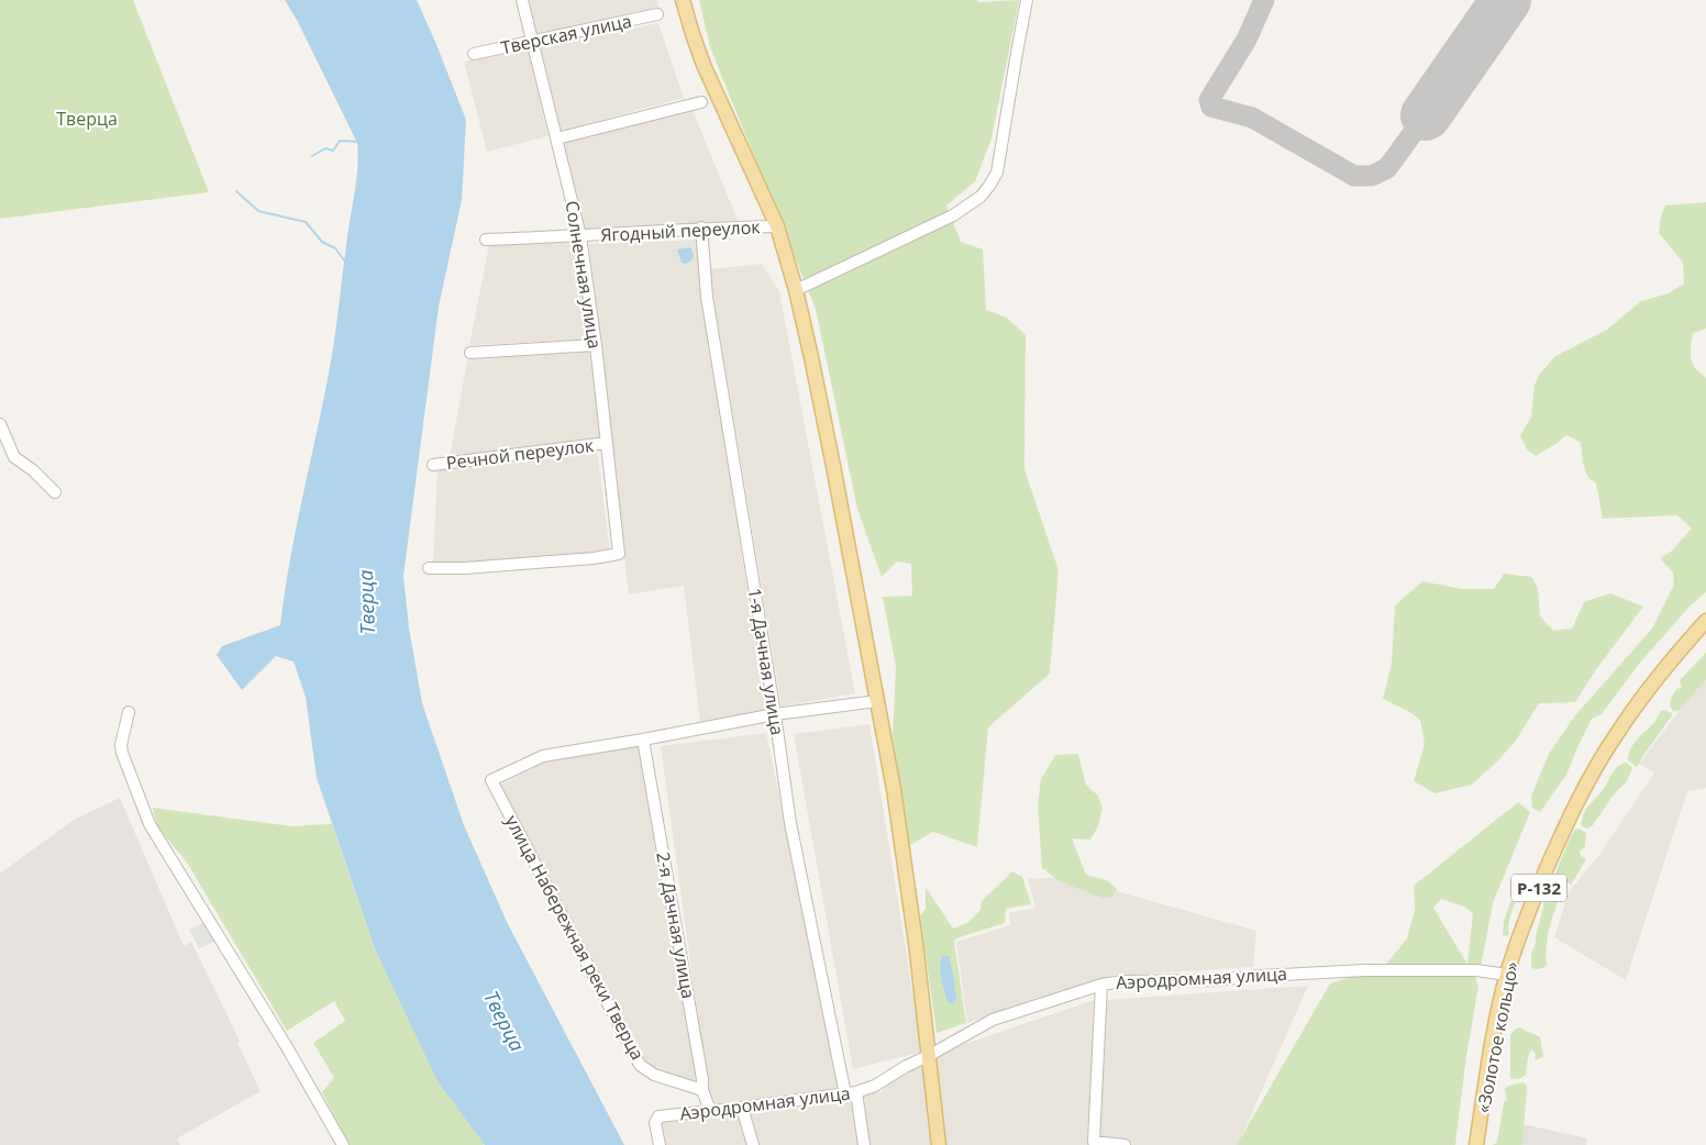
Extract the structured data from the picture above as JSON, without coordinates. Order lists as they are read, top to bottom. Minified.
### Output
{"streets":{"main road":["Р-132","«Золотое кольцо»"],"street":["Тверская улица","Ягодный переулок","Солнечная улица","Речной переулок","1-я Дачная улица","2-я Дачная улица","улица Набережная реки Тверца","Аэродромная улица"]},"crossings":[["Тверская улица","Солнечная улица"],["Ягодный переулок","Солнечная улица"],["Ягодный переулок","1-я Дачная улица"],["Солнечная улица","Речной переулок"],["1-я Дачная улица","Аэродромная улица"],["2-я Дачная улица","улица Набережная реки Тверца"],["2-я Дачная улица","Аэродромная улица"],["Аэродромная улица","«Золотое кольцо»"]],"water":["Тверца"],"parks":["Тверца"]}
